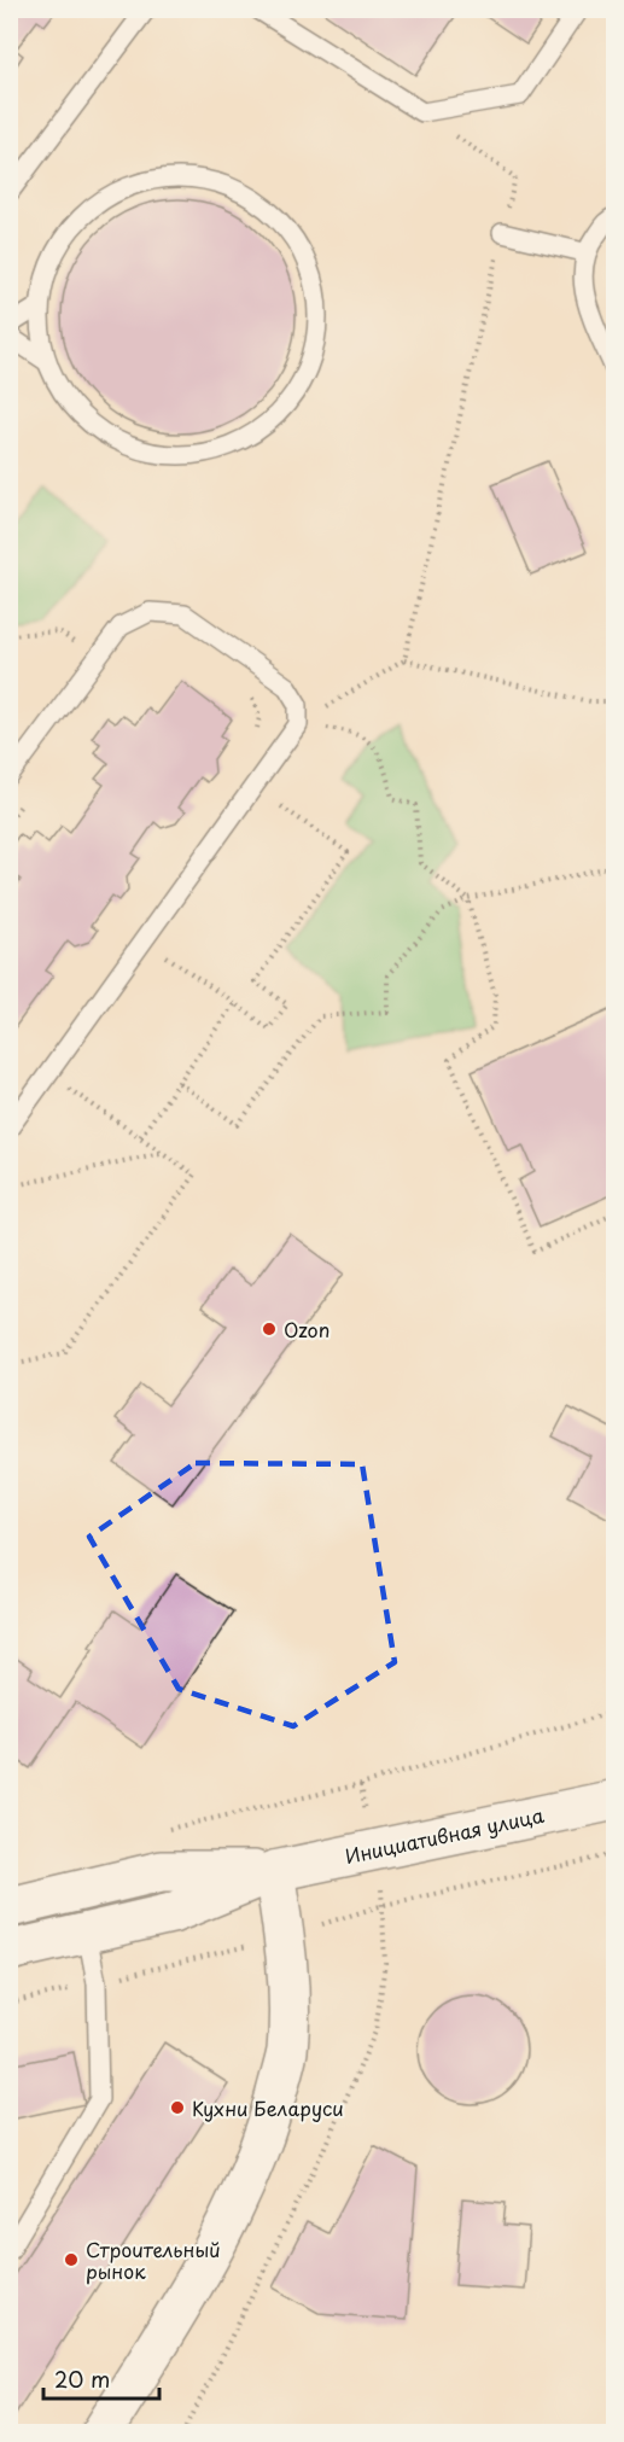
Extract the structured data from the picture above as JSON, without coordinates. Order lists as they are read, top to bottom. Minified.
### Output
{"streets":{"main road":["Инициативная улица"]},"places":["Ozon","Кухни Беларуси","Строительный рынок"],"scale_bar":"20 m"}
